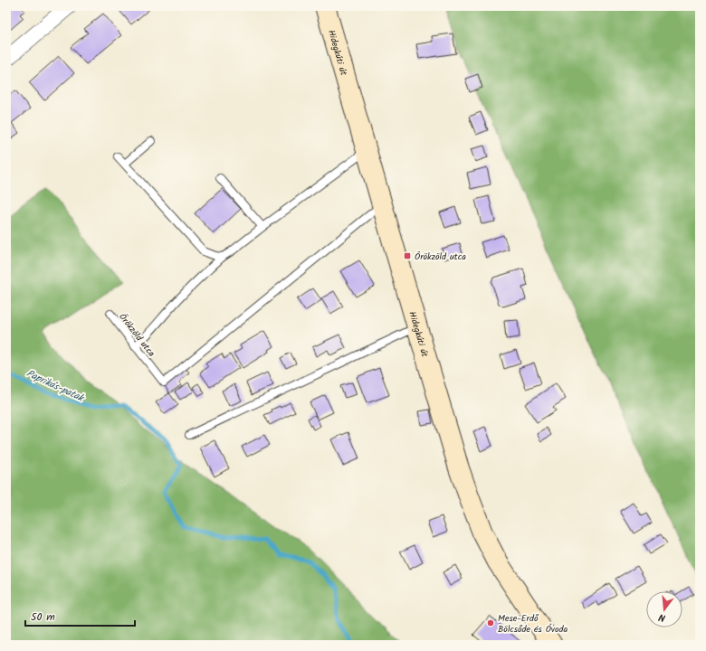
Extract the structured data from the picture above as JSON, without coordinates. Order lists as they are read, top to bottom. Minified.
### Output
{"streets":{"main road":["Hidegkúti út"],"lane":["Örökzöld utca"]},"crossings":[["Hidegkúti út","Örökzöld utca"]],"water":["Paprikás-patak"],"places":{"transit":["Örökzöld utca"],"other":["Mese-Erdő Bölcsőde és Óvoda"]},"scale_bar":"50 m","north":"bottom"}
